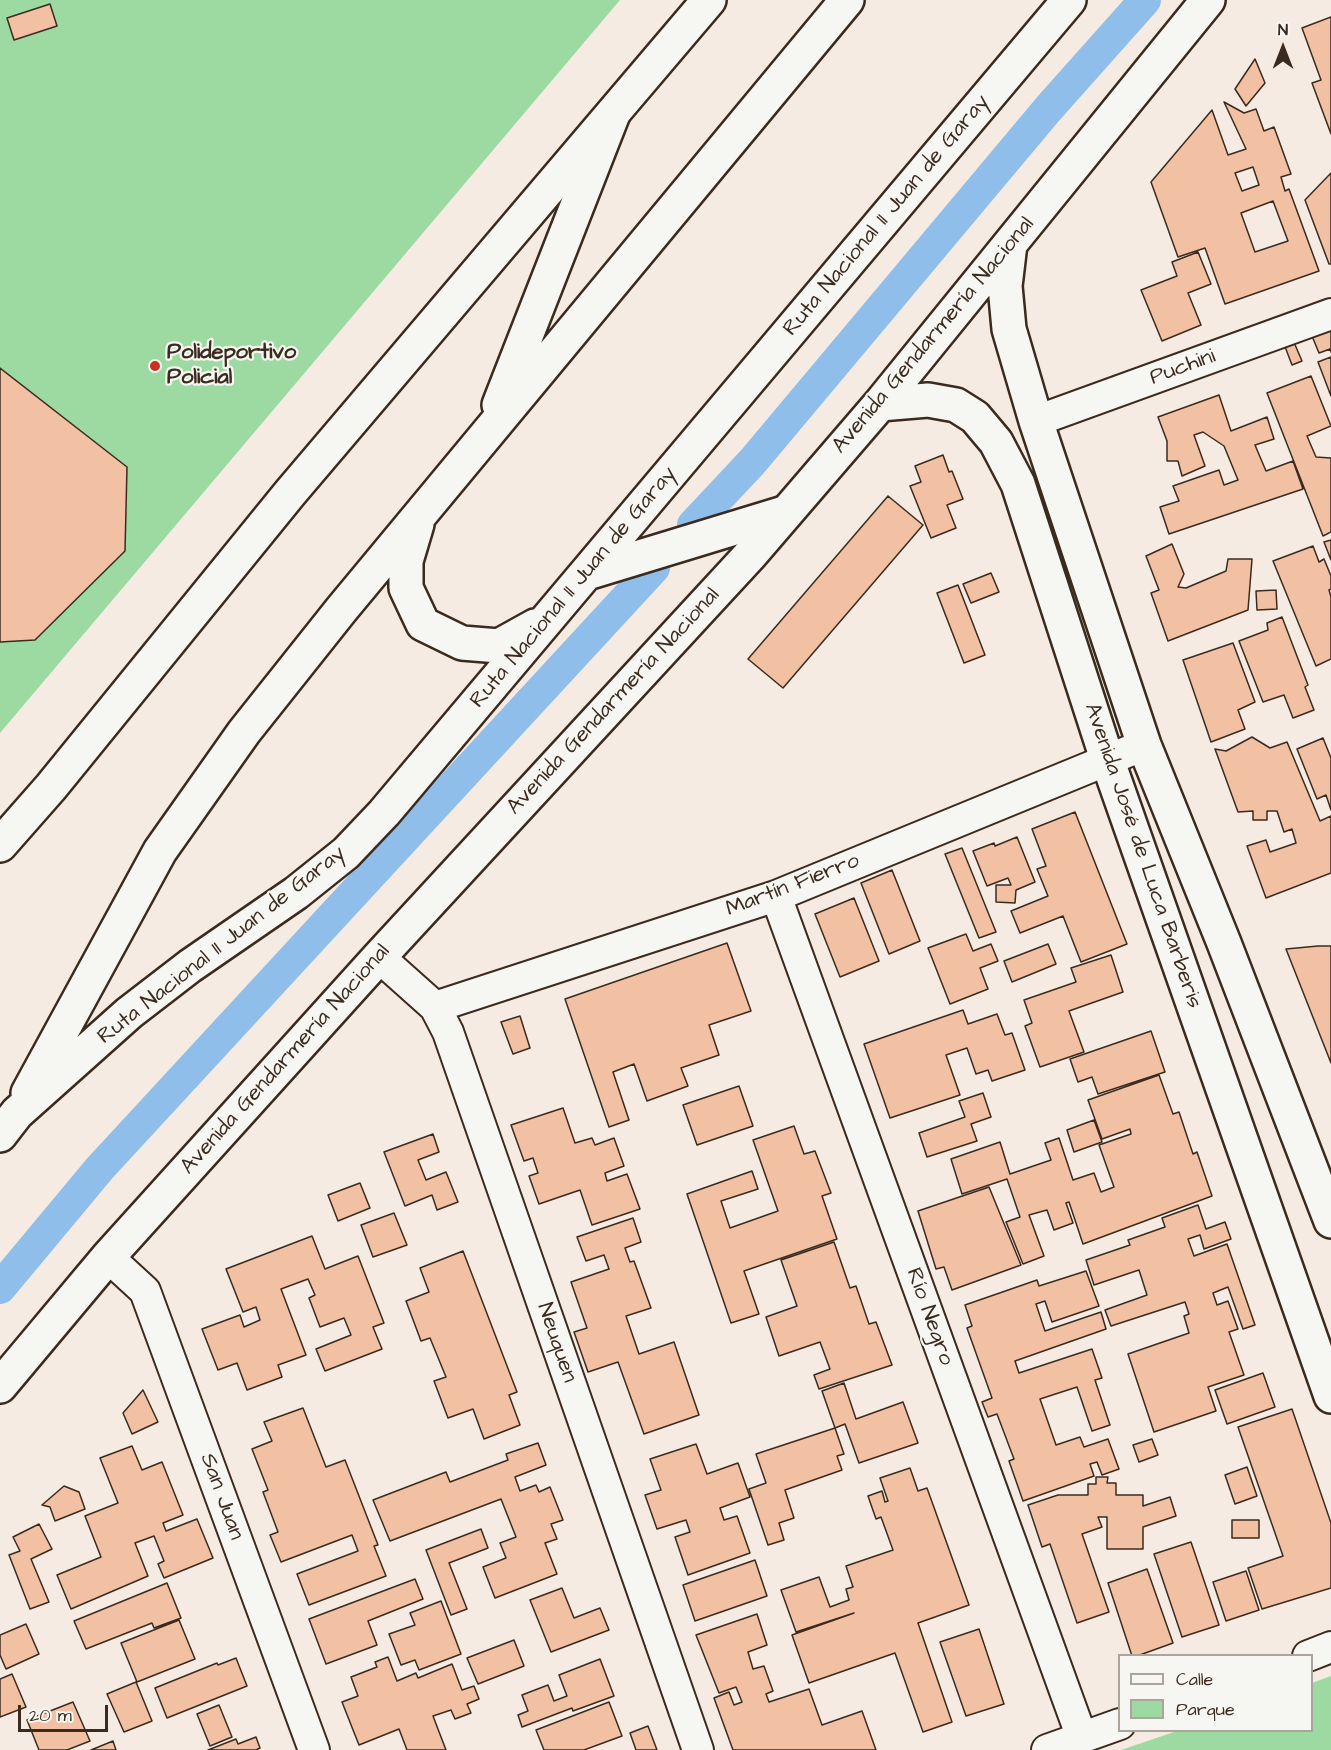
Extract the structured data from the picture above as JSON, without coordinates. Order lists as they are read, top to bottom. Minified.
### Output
{"streets":{"main road":["Ruta Nacional 11 Juan de Garay","Avenida Gendarmería Nacional","Avenida José de Luca Barberis"],"street":["Puchini","Martín Fierro","Río Negro","Neuquen","San Juan"]},"crossings":[["Avenida Gendarmería Nacional","Avenida José de Luca Barberis"],["Avenida Gendarmería Nacional","Neuquen"],["Avenida Gendarmería Nacional","San Juan"],["Puchini","Avenida José de Luca Barberis"],["Avenida José de Luca Barberis","Martín Fierro"],["Martín Fierro","Río Negro"],["Martín Fierro","Neuquen"]],"places":["Polideportivo Policial"],"legend":["Calle","Parque"],"scale_bar":"20 m","north":"top"}
